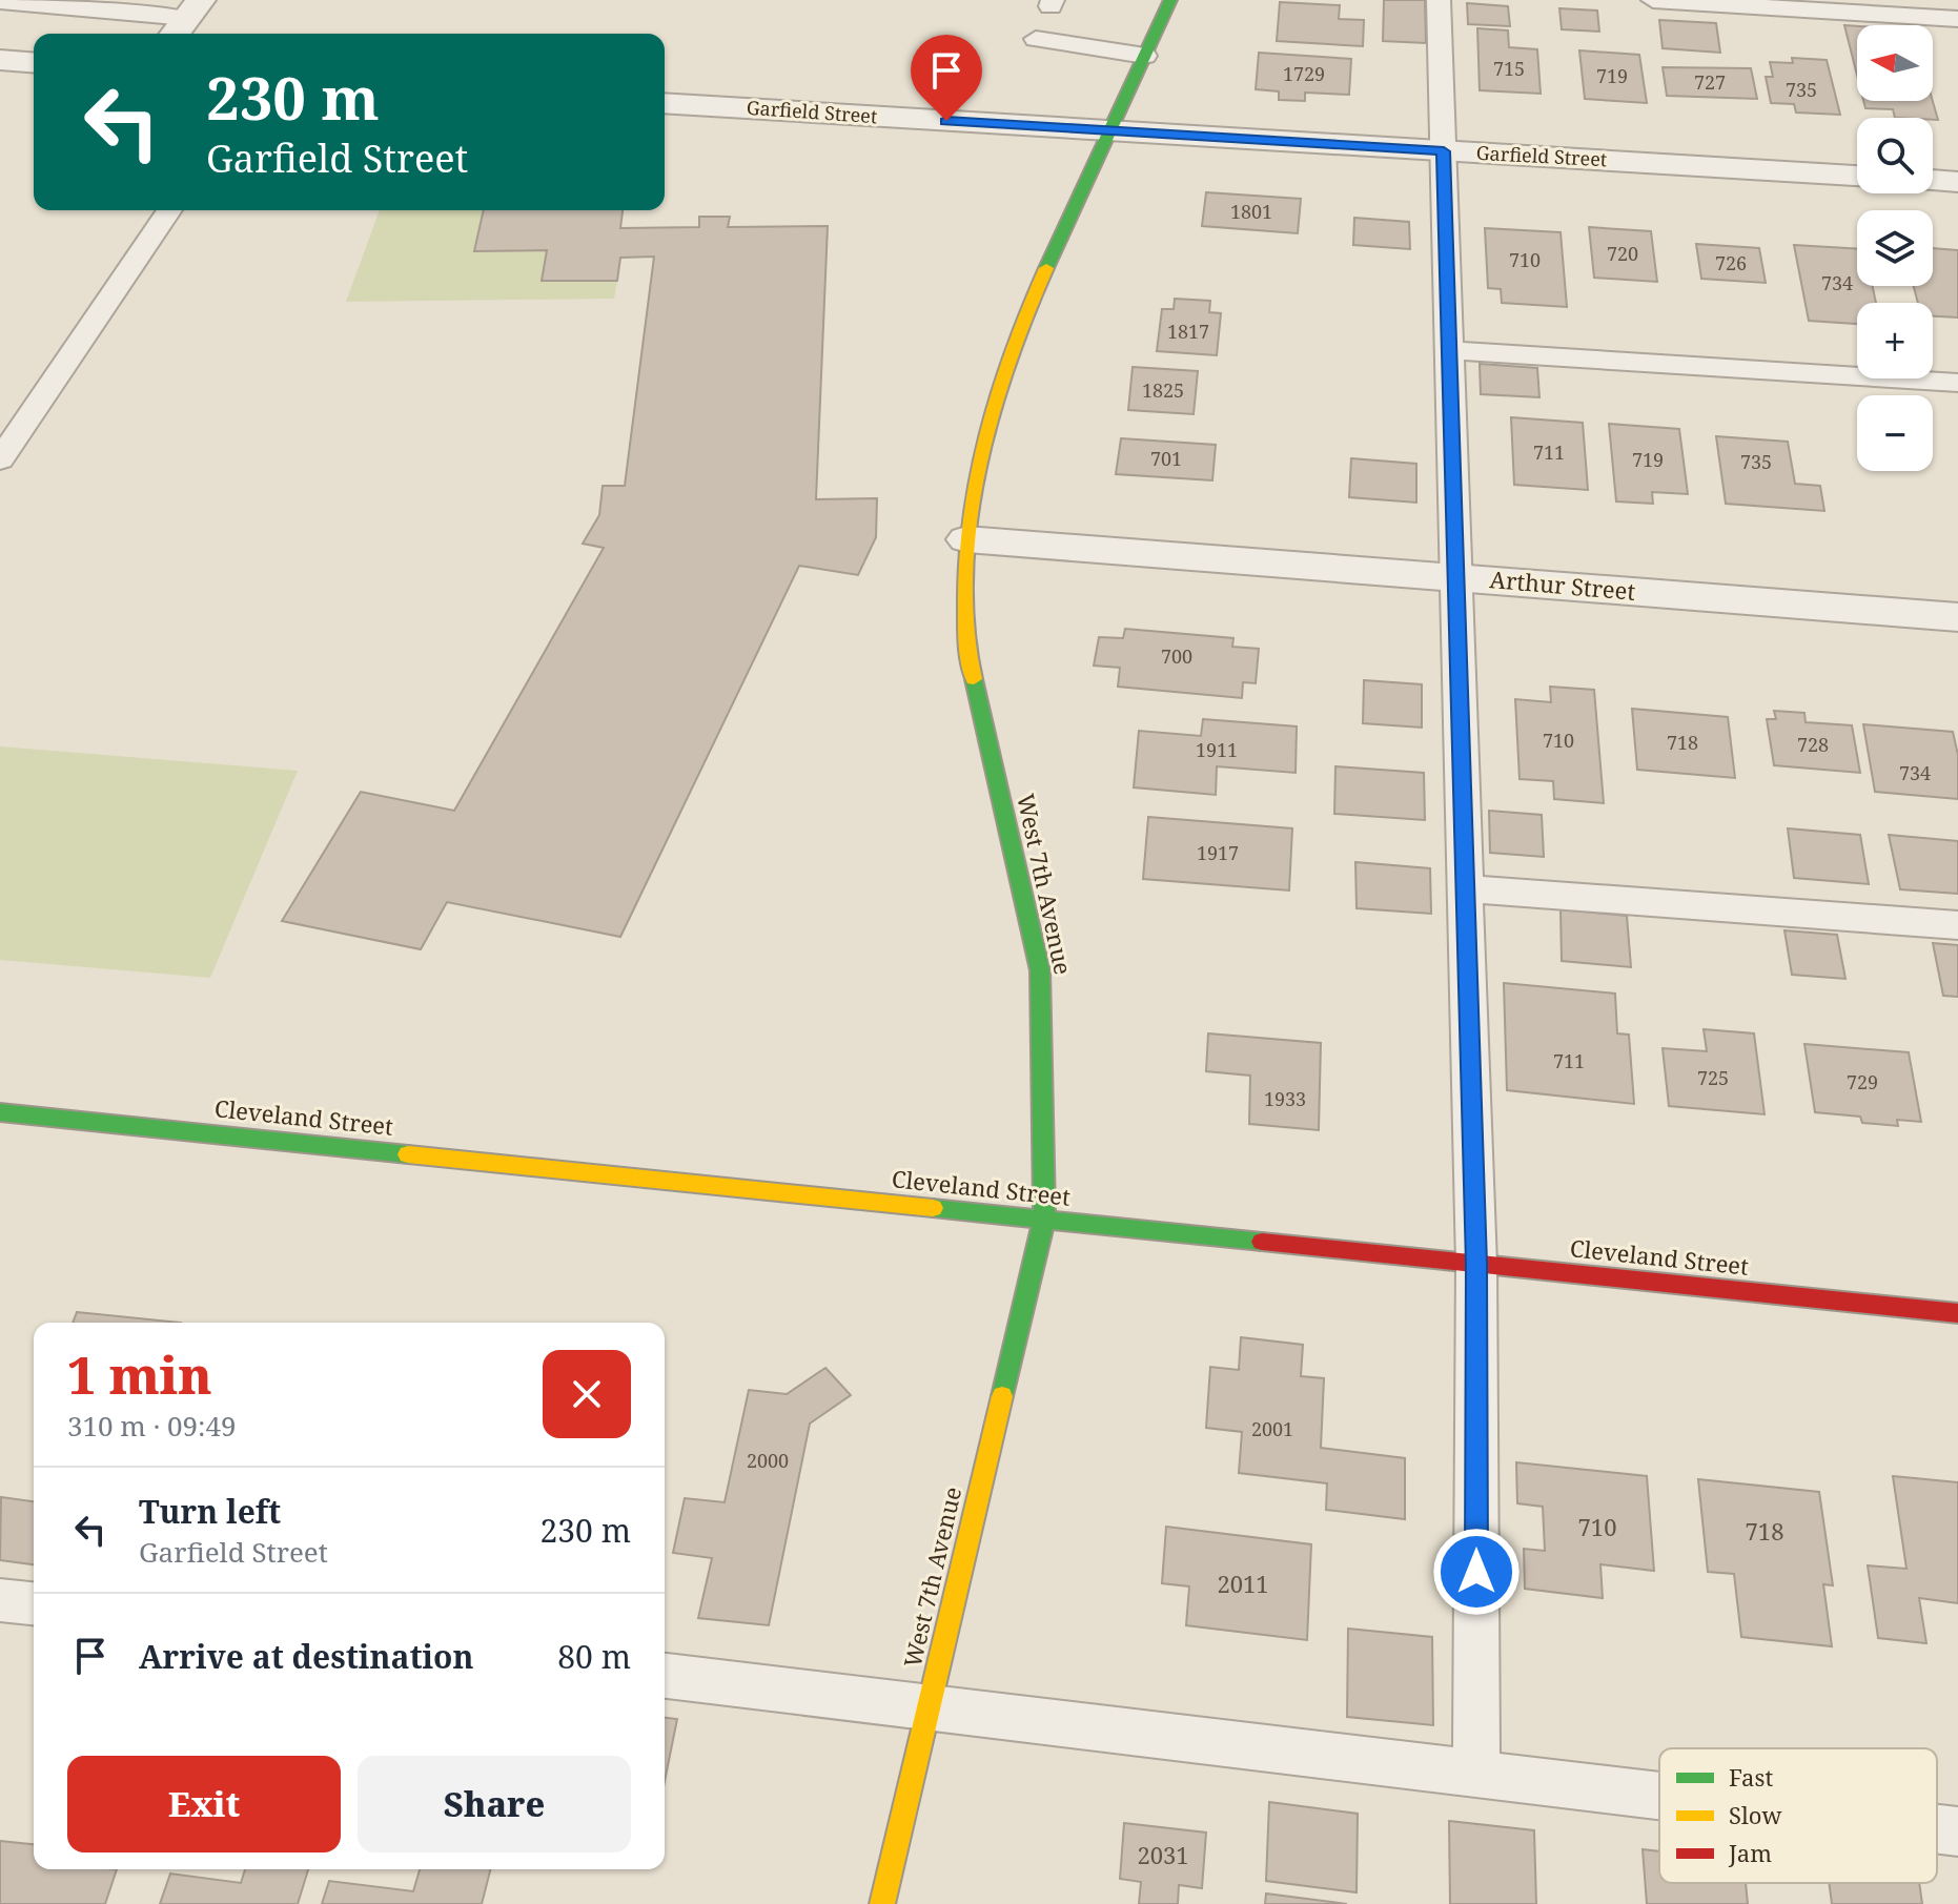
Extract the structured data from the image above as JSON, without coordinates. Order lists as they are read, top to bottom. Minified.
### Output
{"streets":{"street":["Garfield Street","Arthur Street","West 7th Avenue","Cleveland Street"]},"crossings":[["Garfield Street","West 7th Avenue"],["Arthur Street","West 7th Avenue"],["West 7th Avenue","Cleveland Street"]],"house_numbers":["715","1729","719","727","735","1801","720","710","726","734","1817","1825","711","701","719","735","700","710","718","728","1911","734","1917","711","725","729","1933","2001","2000","710","718","2011","2031"],"legend":["Fast","Slow","Jam"],"north":"left","page":{"map_buttons":["+","−"],"turn":["230 m","Garfield Street"],"heading":["1 min","310 m · 09:49"],"list":[{"name":"Turn left","note":"Garfield Street","value":"230 m"},{"name":"Arrive at destination","value":"80 m"}],"buttons":["Exit","Share"]}}
